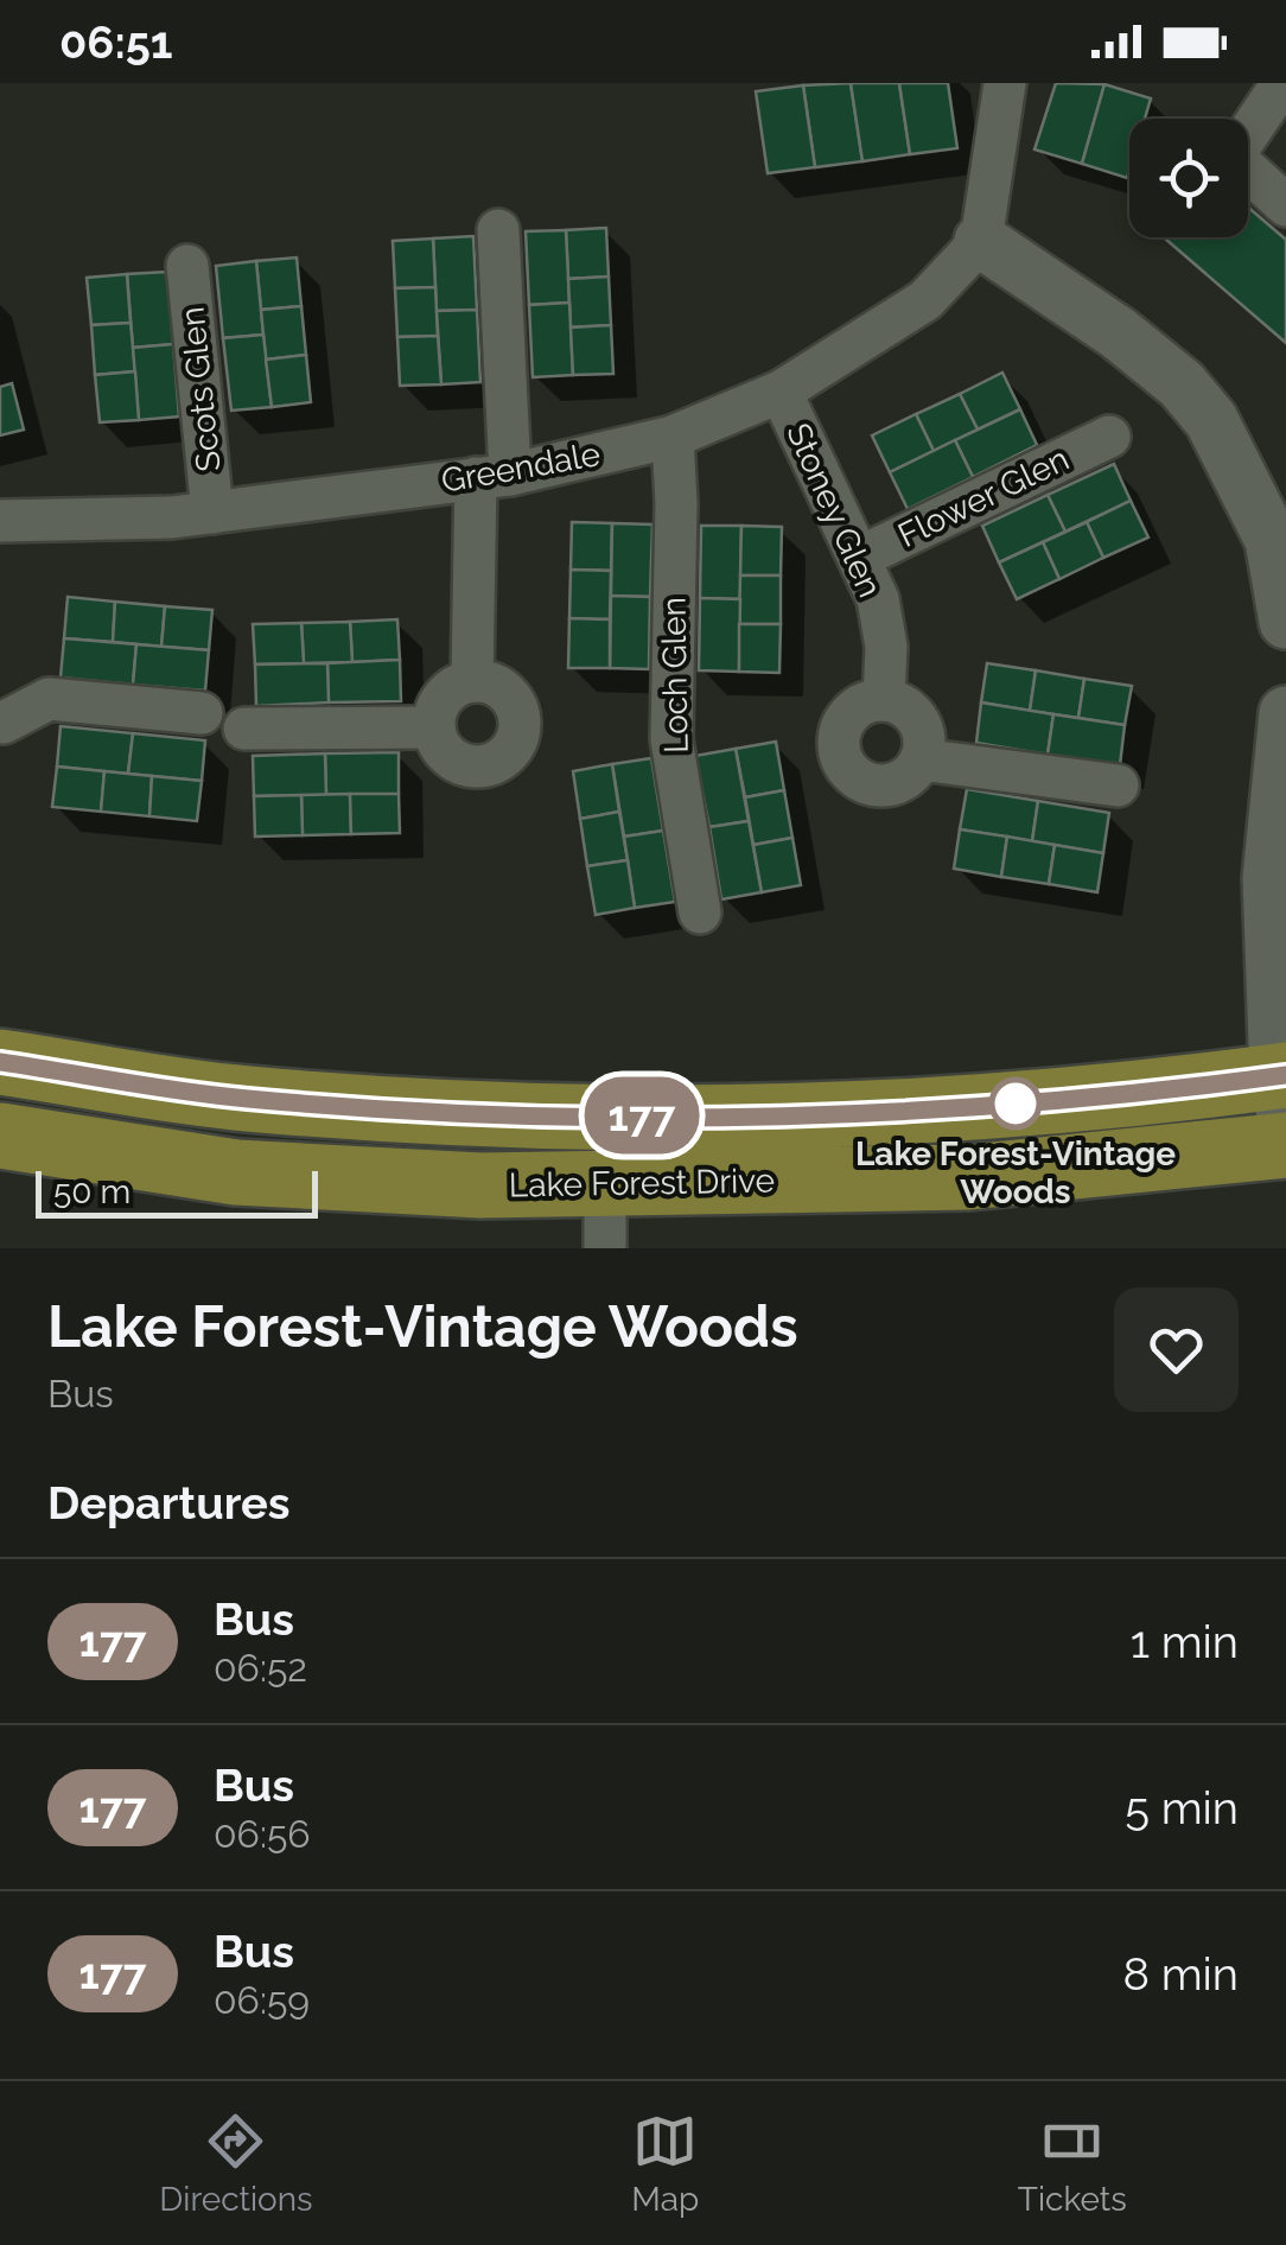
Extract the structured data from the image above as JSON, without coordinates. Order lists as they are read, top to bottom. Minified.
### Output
{"streets":{"main road":["Lake Forest Drive"],"street":["Scots Glen","Greendale","Flower Glen","Stoney Glen","Loch Glen"]},"crossings":[["Scots Glen","Greendale"],["Greendale","Stoney Glen"],["Greendale","Loch Glen"],["Flower Glen","Stoney Glen"]],"places":["Lake Forest-Vintage Woods"],"lines":["bus line 177"],"scale_bar":"50 m","page":{"status":"06:51","on_map":"177","scale":"50 m","heading":[["Lake Forest-Vintage Woods","Bus"],"Departures"],"list":[{"mark":"177","name":"Bus","note":"06:52","value":"1 min"},{"mark":"177","name":"Bus","note":"06:56","value":"5 min"},{"mark":"177","name":"Bus","note":"06:59","value":"8 min"}],"tabs":["Directions","Map","Tickets"]}}
